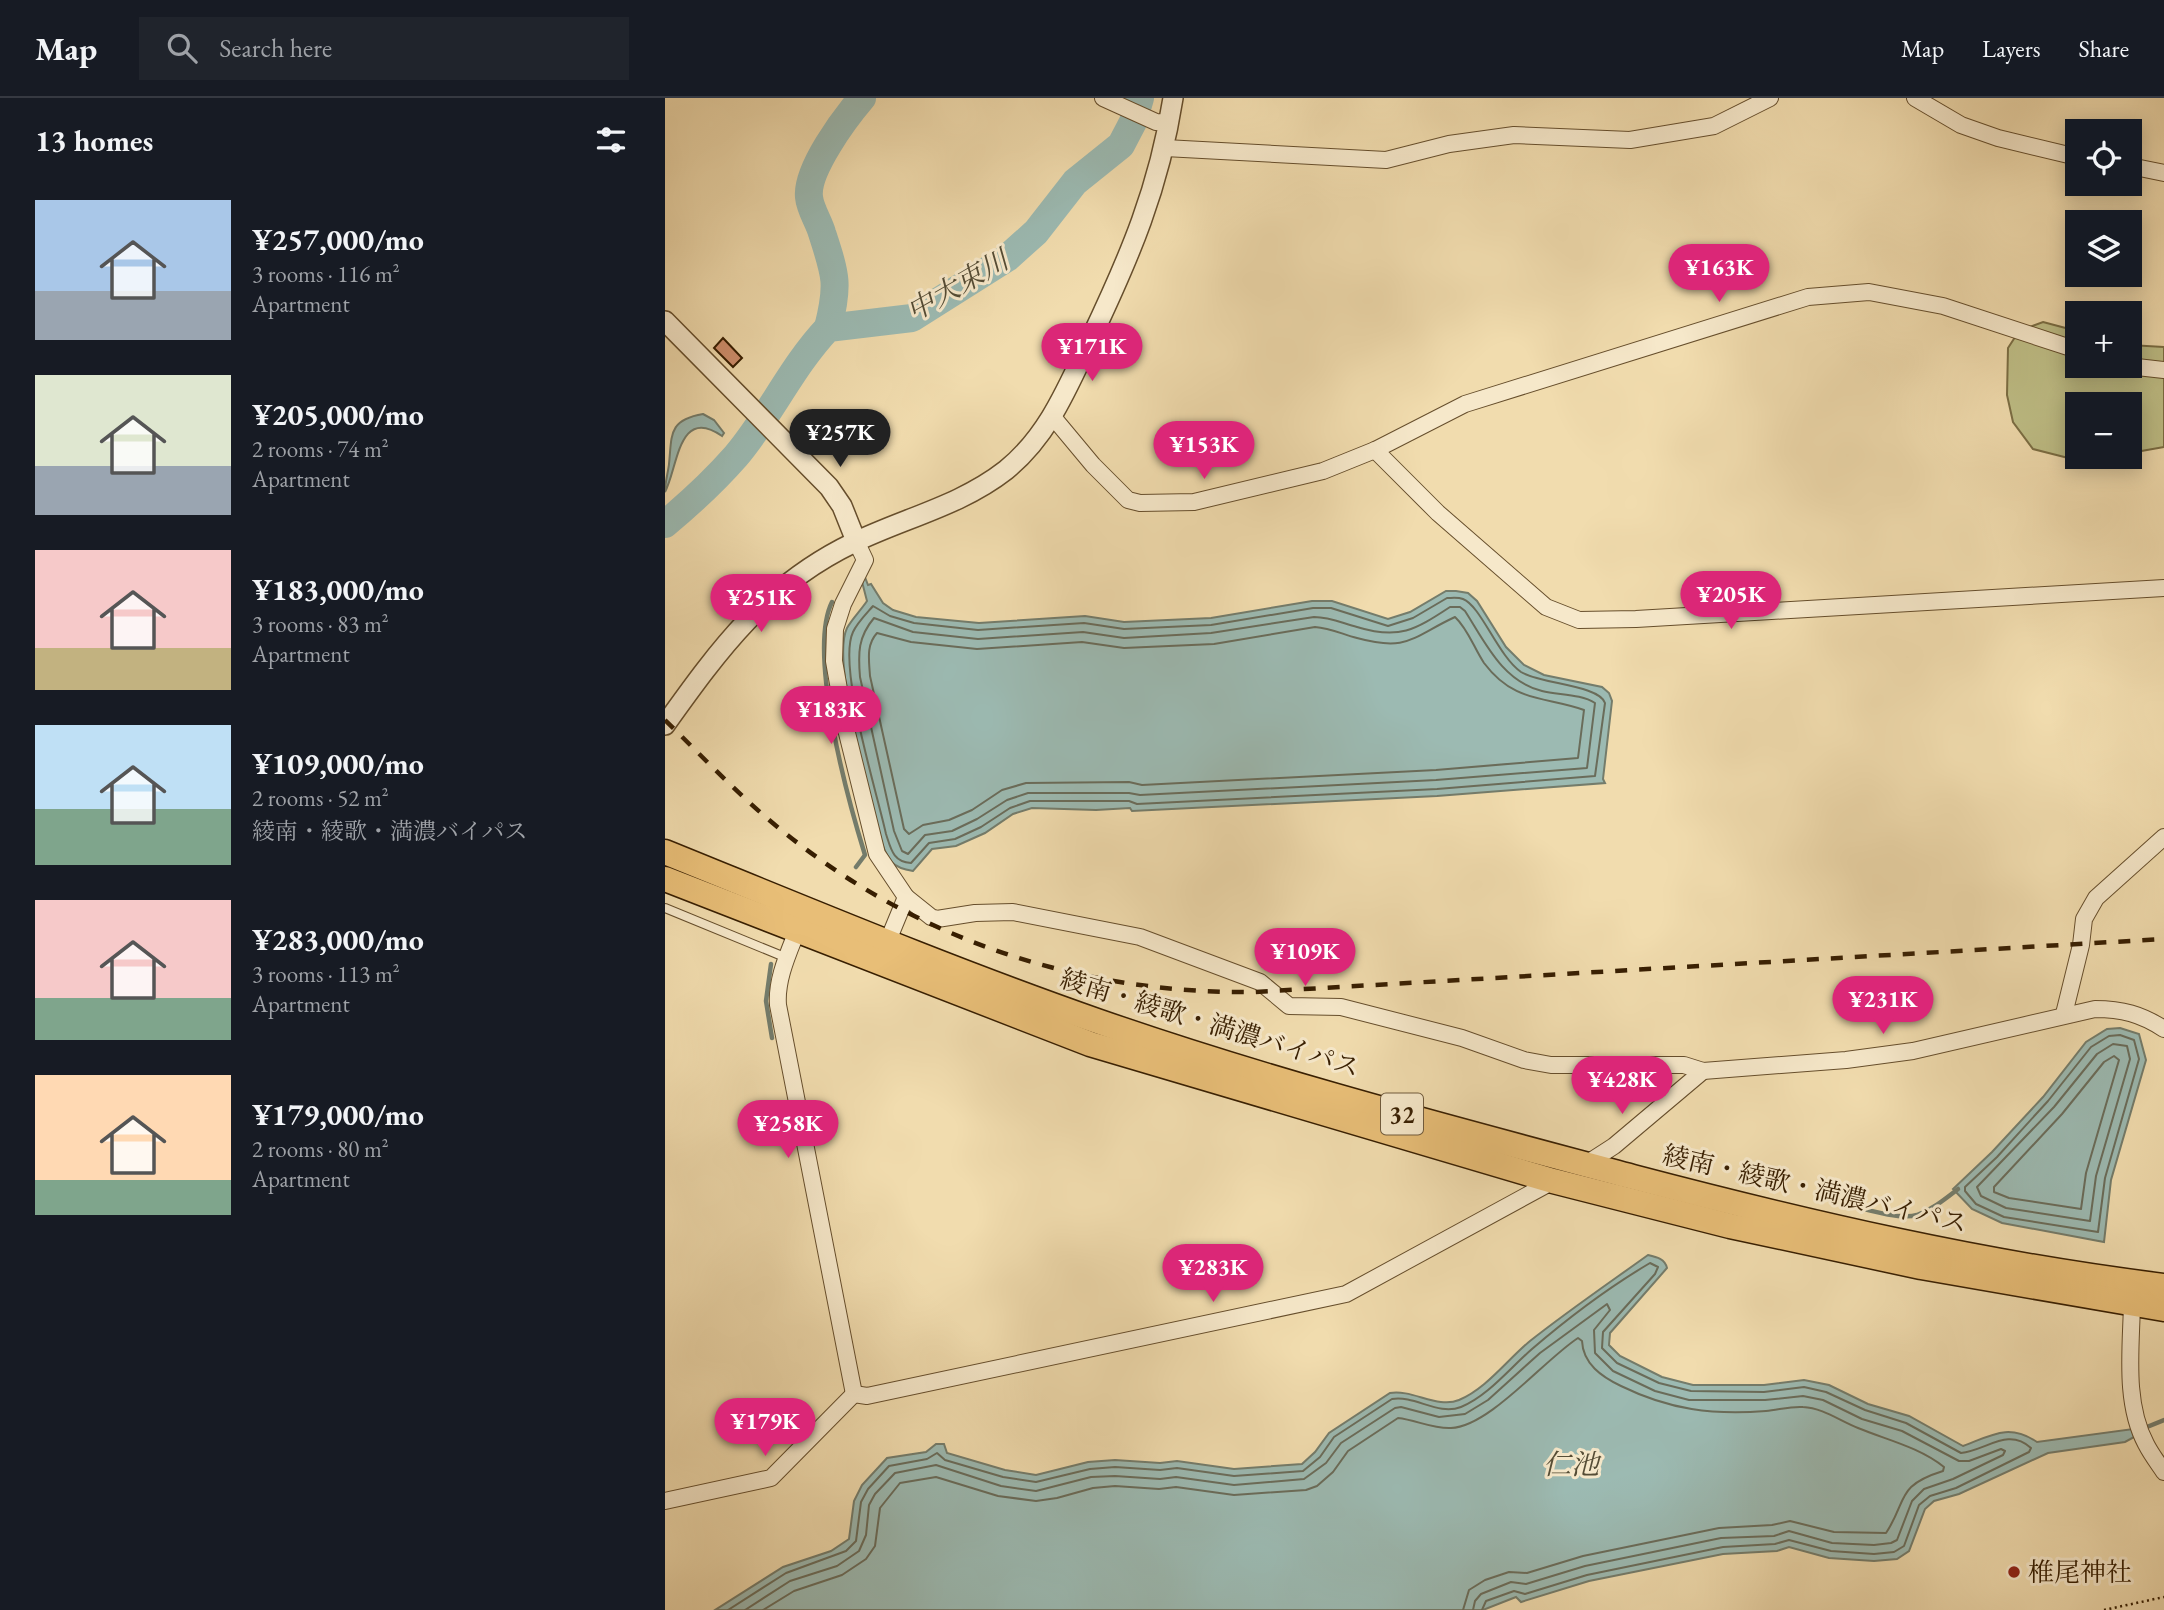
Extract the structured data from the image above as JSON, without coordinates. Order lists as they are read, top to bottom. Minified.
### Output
{"streets":{"highway":["綾南・綾歌・満濃バイパス","32"]},"water":["中大束川","仁池"],"places":["椎尾神社"],"page":{"header":"Map","search":"Search here","nav":["Map","Layers","Share"],"heading":"13 homes","map_buttons":["+","−"],"list":[{"name":"¥257,000/mo","note":"3 rooms · 116 m² · Apartment"},{"name":"¥205,000/mo","note":"2 rooms · 74 m² · Apartment"},{"name":"¥183,000/mo","note":"3 rooms · 83 m² · Apartment"},{"name":"¥109,000/mo","note":"2 rooms · 52 m² · 綾南・綾歌・満濃バイパス"},{"name":"¥283,000/mo","note":"3 rooms · 113 m² · Apartment"},{"name":"¥179,000/mo","note":"2 rooms · 80 m² · Apartment"}],"price":["¥163K","¥171K","¥257K","¥153K","¥205K","¥251K","¥183K","¥109K","¥231K","¥428K","¥258K","¥283K","¥179K"]}}
